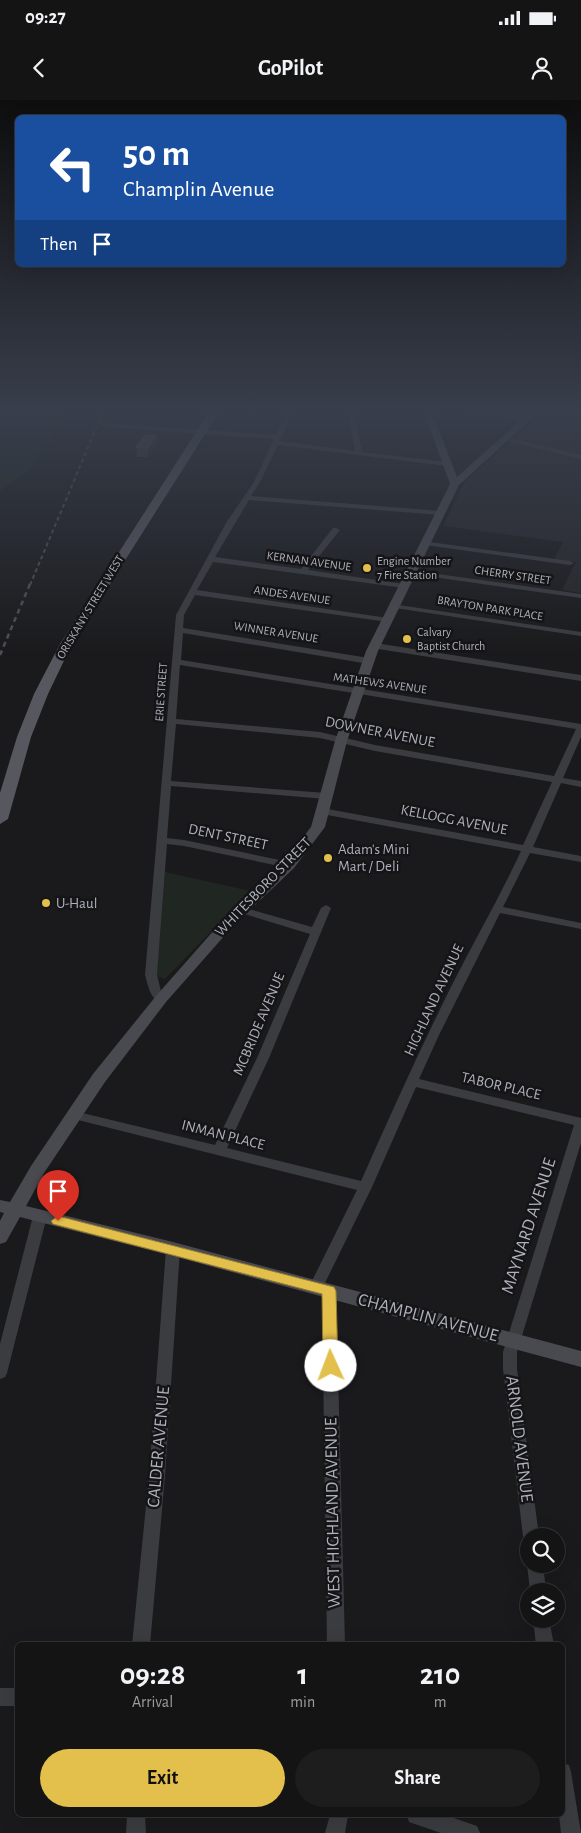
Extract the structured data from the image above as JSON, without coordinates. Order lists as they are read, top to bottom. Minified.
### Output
{"streets":{"main road":["ORISKANY STREET WEST"],"street":["KERNAN AVENUE","CHERRY STREET","ANDES AVENUE","BRAYTON PARK PLACE","WINNER AVENUE","MATHEWS AVENUE","ERIE STREET","DOWNER AVENUE","KELLOGG AVENUE","DENT STREET","WHITESBORO STREET","HIGHLAND AVENUE","MCBRIDE AVENUE","TABOR PLACE","INMAN PLACE","MAYNARD AVENUE","CHAMPLIN AVENUE","ARNOLD AVENUE","CALDER AVENUE","WEST HIGHLAND AVENUE"]},"crossings":[["KERNAN AVENUE","ERIE STREET"],["KERNAN AVENUE","WHITESBORO STREET"],["CHERRY STREET","WHITESBORO STREET"],["ANDES AVENUE","ERIE STREET"],["ANDES AVENUE","WHITESBORO STREET"],["BRAYTON PARK PLACE","WHITESBORO STREET"],["WINNER AVENUE","ERIE STREET"],["WINNER AVENUE","WHITESBORO STREET"],["MATHEWS AVENUE","ERIE STREET"],["MATHEWS AVENUE","WHITESBORO STREET"],["MATHEWS AVENUE","HIGHLAND AVENUE"],["ERIE STREET","DOWNER AVENUE"],["ERIE STREET","KELLOGG AVENUE"],["ERIE STREET","DENT STREET"],["ERIE STREET","WHITESBORO STREET"],["DOWNER AVENUE","WHITESBORO STREET"],["DOWNER AVENUE","HIGHLAND AVENUE"],["KELLOGG AVENUE","WHITESBORO STREET"],["KELLOGG AVENUE","HIGHLAND AVENUE"],["DENT STREET","WHITESBORO STREET"],["WHITESBORO STREET","INMAN PLACE"],["WHITESBORO STREET","CHAMPLIN AVENUE"],["HIGHLAND AVENUE","TABOR PLACE"],["HIGHLAND AVENUE","INMAN PLACE"],["HIGHLAND AVENUE","CHAMPLIN AVENUE"],["HIGHLAND AVENUE","WEST HIGHLAND AVENUE"],["MCBRIDE AVENUE","INMAN PLACE"],["TABOR PLACE","MAYNARD AVENUE"],["MAYNARD AVENUE","CHAMPLIN AVENUE"],["MAYNARD AVENUE","ARNOLD AVENUE"],["CHAMPLIN AVENUE","ARNOLD AVENUE"],["CHAMPLIN AVENUE","CALDER AVENUE"],["CHAMPLIN AVENUE","WEST HIGHLAND AVENUE"]],"places":["Engine Number 7 Fire Station","Calvary Baptist Church","Adam's Mini Mart / Deli","U-Haul"],"page":{"status":"09:27","header":"GoPilot","turn":["50 m","Champlin Avenue"],"then":"Then","eta":["09:28","Arrival","1","min","210","m"],"buttons":["Exit","Share"]}}
